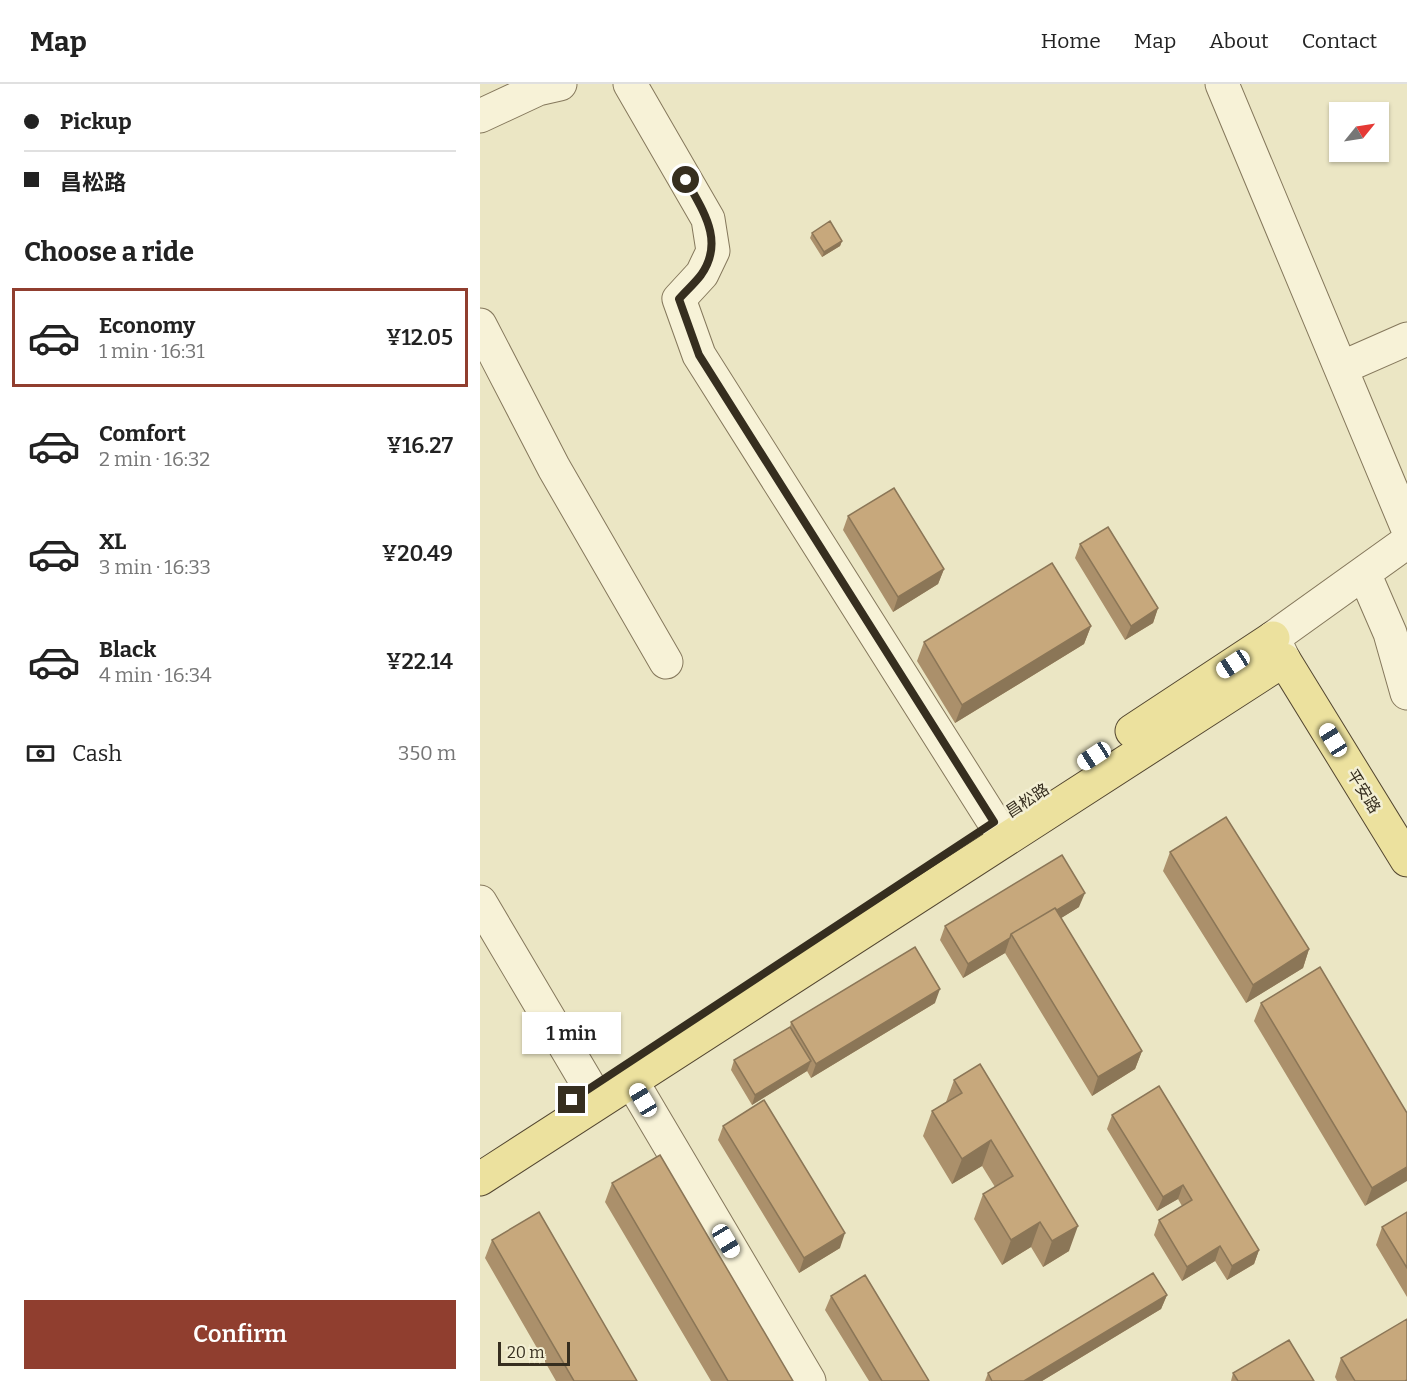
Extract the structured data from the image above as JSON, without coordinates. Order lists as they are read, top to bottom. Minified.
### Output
{"streets":{"main road":["平安路","昌松路"]},"crossings":[["平安路","昌松路"]],"scale_bar":"20 m","north":"top right","page":{"header":"Map","nav":["Home","Map","About","Contact"],"banner":["Pickup","昌松路"],"heading":"Choose a ride","list":[{"name":"Economy","note":"1 min · 16:31","value":"¥12.05"},{"name":"Comfort","note":"2 min · 16:32","value":"¥16.27"},{"name":"XL","note":"3 min · 16:33","value":"¥20.49"},{"name":"Black","note":"4 min · 16:34","value":"¥22.14"}],"pay":["Cash","350 m"],"bubble":"1 min","buttons":"Confirm","scale":"20 m"}}
